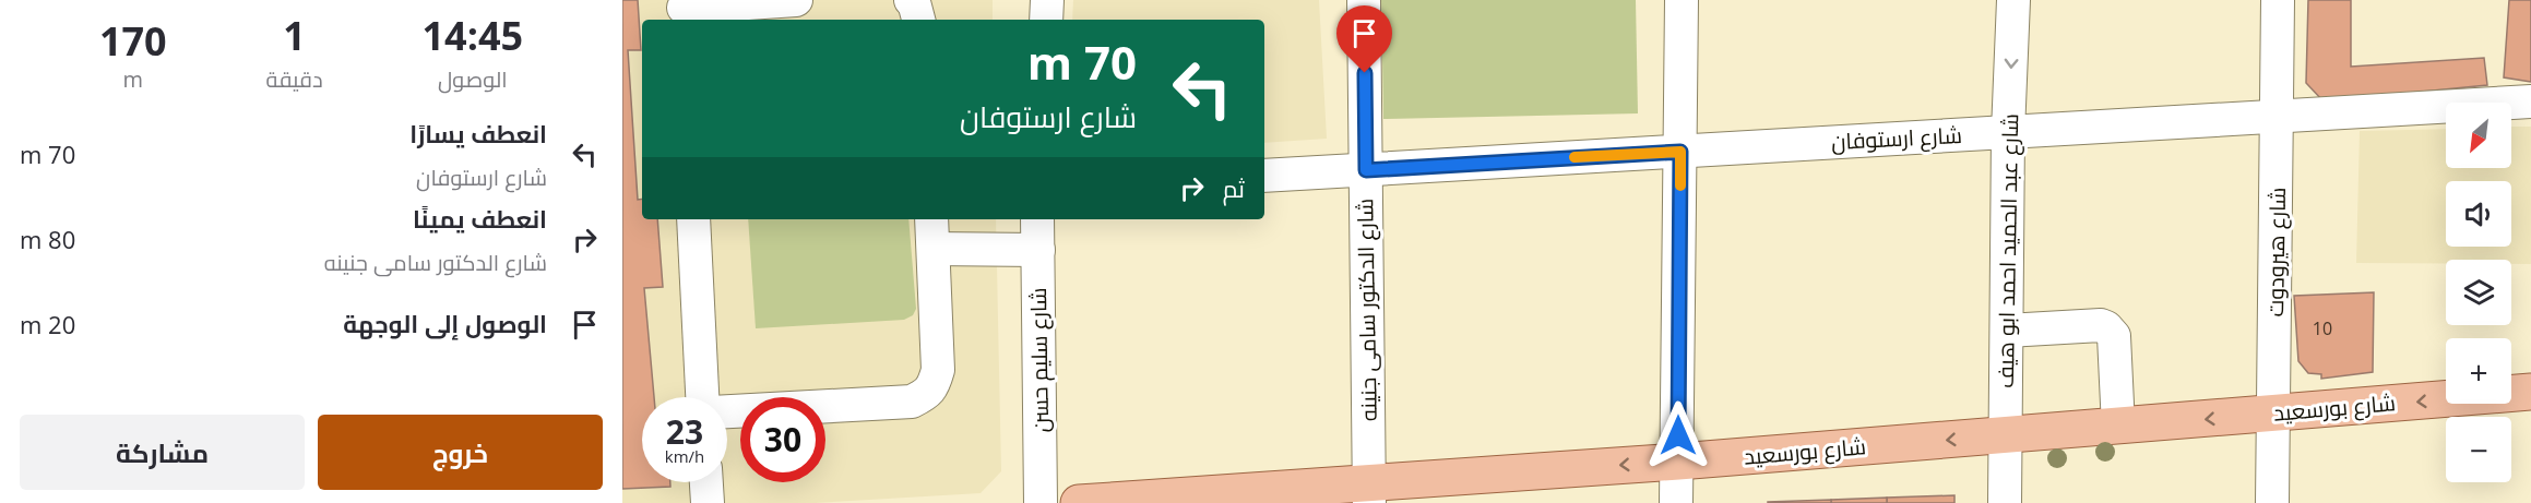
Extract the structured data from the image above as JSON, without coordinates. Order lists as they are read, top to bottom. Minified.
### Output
{"streets":{"main road":["شارع بورسعيد"],"street":["شارع ارستوفان","شارع عبد الحميد احمد ابو هيف","شارع هيرودوت","شارع الدكتور سامى جنينه","شارع سليم حسن"]},"crossings":[["شارع ارستوفان","شارع عبد الحميد احمد ابو هيف"],["شارع ارستوفان","شارع هيرودوت"],["شارع ارستوفان","شارع الدكتور سامى جنينه"],["شارع عبد الحميد احمد ابو هيف","شارع بورسعيد"],["شارع هيرودوت","شارع بورسعيد"],["شارع الدكتور سامى جنينه","شارع بورسعيد"]],"one_way":["شارع بورسعيد"],"house_numbers":["10"],"north":"bottom left","page":{"eta":["14:45","الوصول","1","دقيقة","170","m"],"turn":["70 m","شارع ارستوفان"],"map_buttons":["+","−"],"list":[{"name":"انعطف يسارًا","note":"شارع ارستوفان","value":"70 m"},{"name":"انعطف يمينًا","note":"شارع الدكتور سامى جنينه","value":"80 m"},{"name":"الوصول إلى الوجهة","value":"20 m"}],"then":"ثم","speed":"23 km/h","limit":"30","buttons":["خروج","مشاركة"]}}
